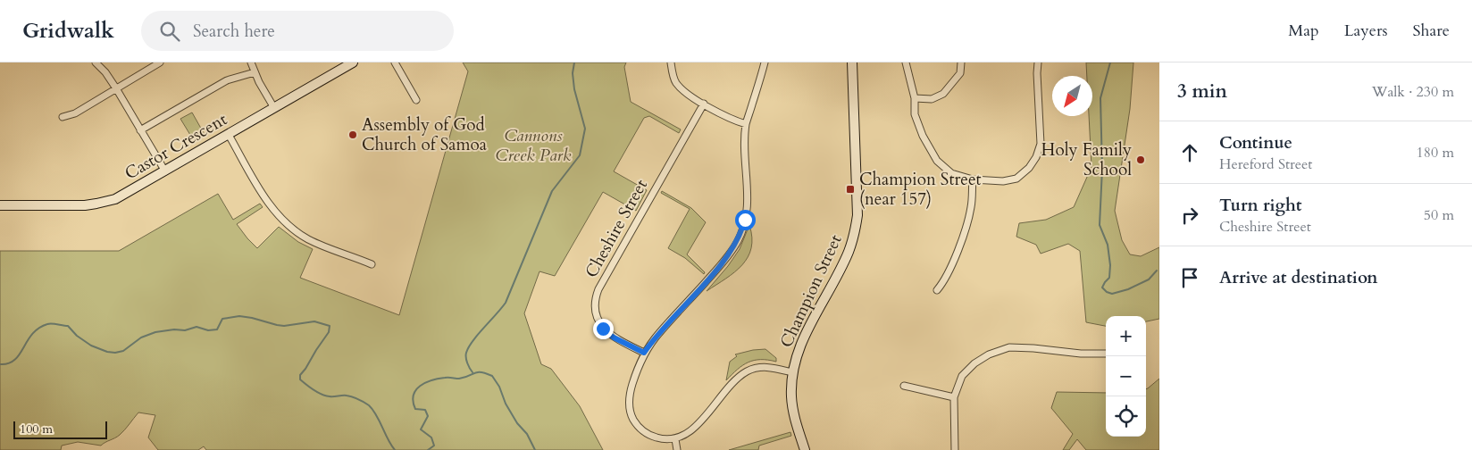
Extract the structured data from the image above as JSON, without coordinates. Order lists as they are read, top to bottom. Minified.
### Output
{"streets":{"main road":["Castor Crescent","Champion Street"],"street":["Cheshire Street"]},"parks":["Cannons Creek Park"],"places":{"other":["Assembly of God Church of Samoa","Holy Family School"],"transit":["Champion Street (near 157)"]},"scale_bar":"100 m","north":"bottom left","page":{"header":"Gridwalk","search":"Search here","nav":["Map","Layers","Share"],"heading":["3 min","Walk · 230 m"],"list":[["Continue","Hereford Street","180 m"],["Turn right","Cheshire Street","50 m"],"Arrive at destination"],"map_buttons":["+","−"],"scale":"100 m"}}
